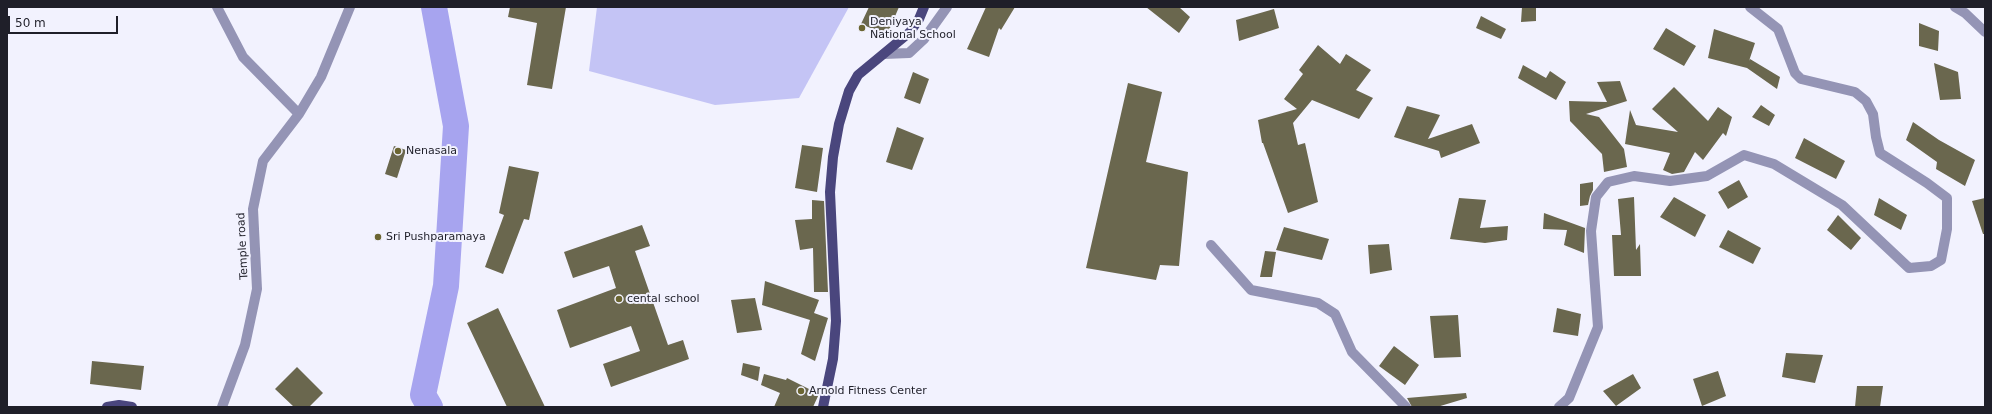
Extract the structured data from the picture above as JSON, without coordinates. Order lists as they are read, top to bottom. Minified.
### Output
{"streets":{"street":["Temple road"]},"places":["Deniyaya National School","Nenasala","Sri Pushparamaya","cental school","Arnold Fitness Center"],"scale_bar":"50 m"}
